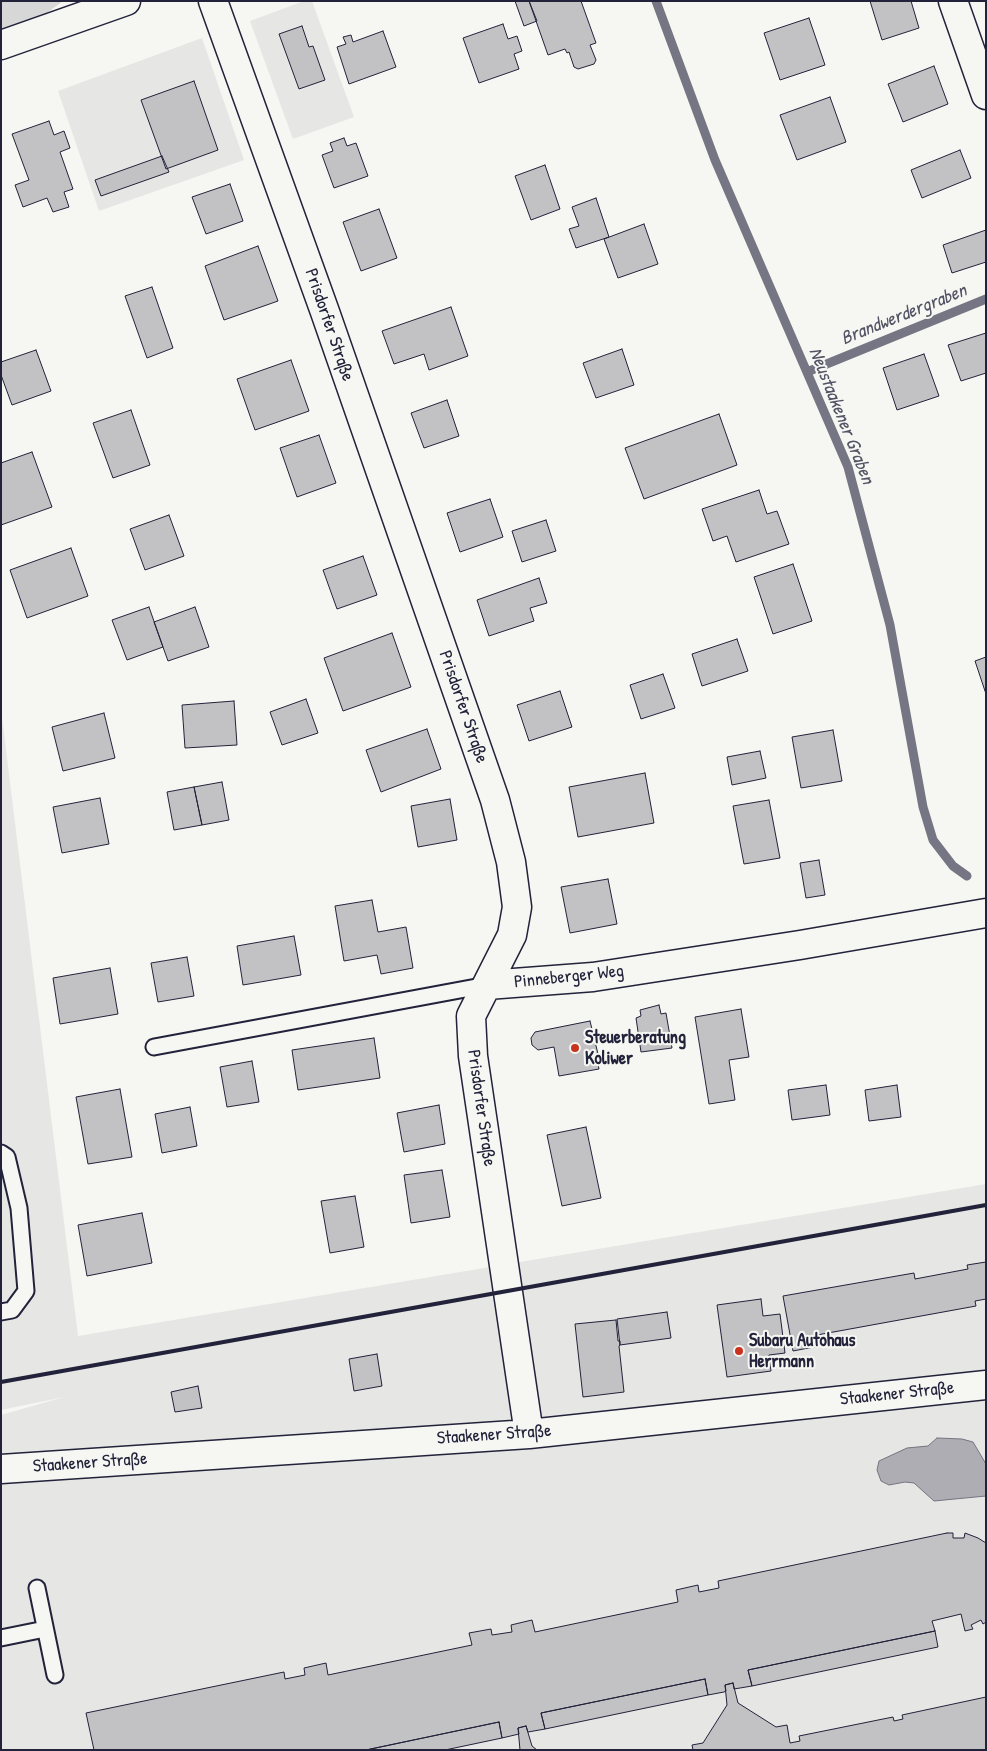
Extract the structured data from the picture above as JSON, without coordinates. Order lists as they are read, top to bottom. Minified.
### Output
{"streets":{"street":["Prisdorfer Straße","Pinneberger Weg","Staakener Straße"]},"crossings":[["Prisdorfer Straße","Pinneberger Weg"],["Prisdorfer Straße","Staakener Straße"]],"water":["Brandwerdergraben","Neustaakener Graben"],"places":["Steuerberatung Koliwer","Subaru Autohaus Herrmann"]}
